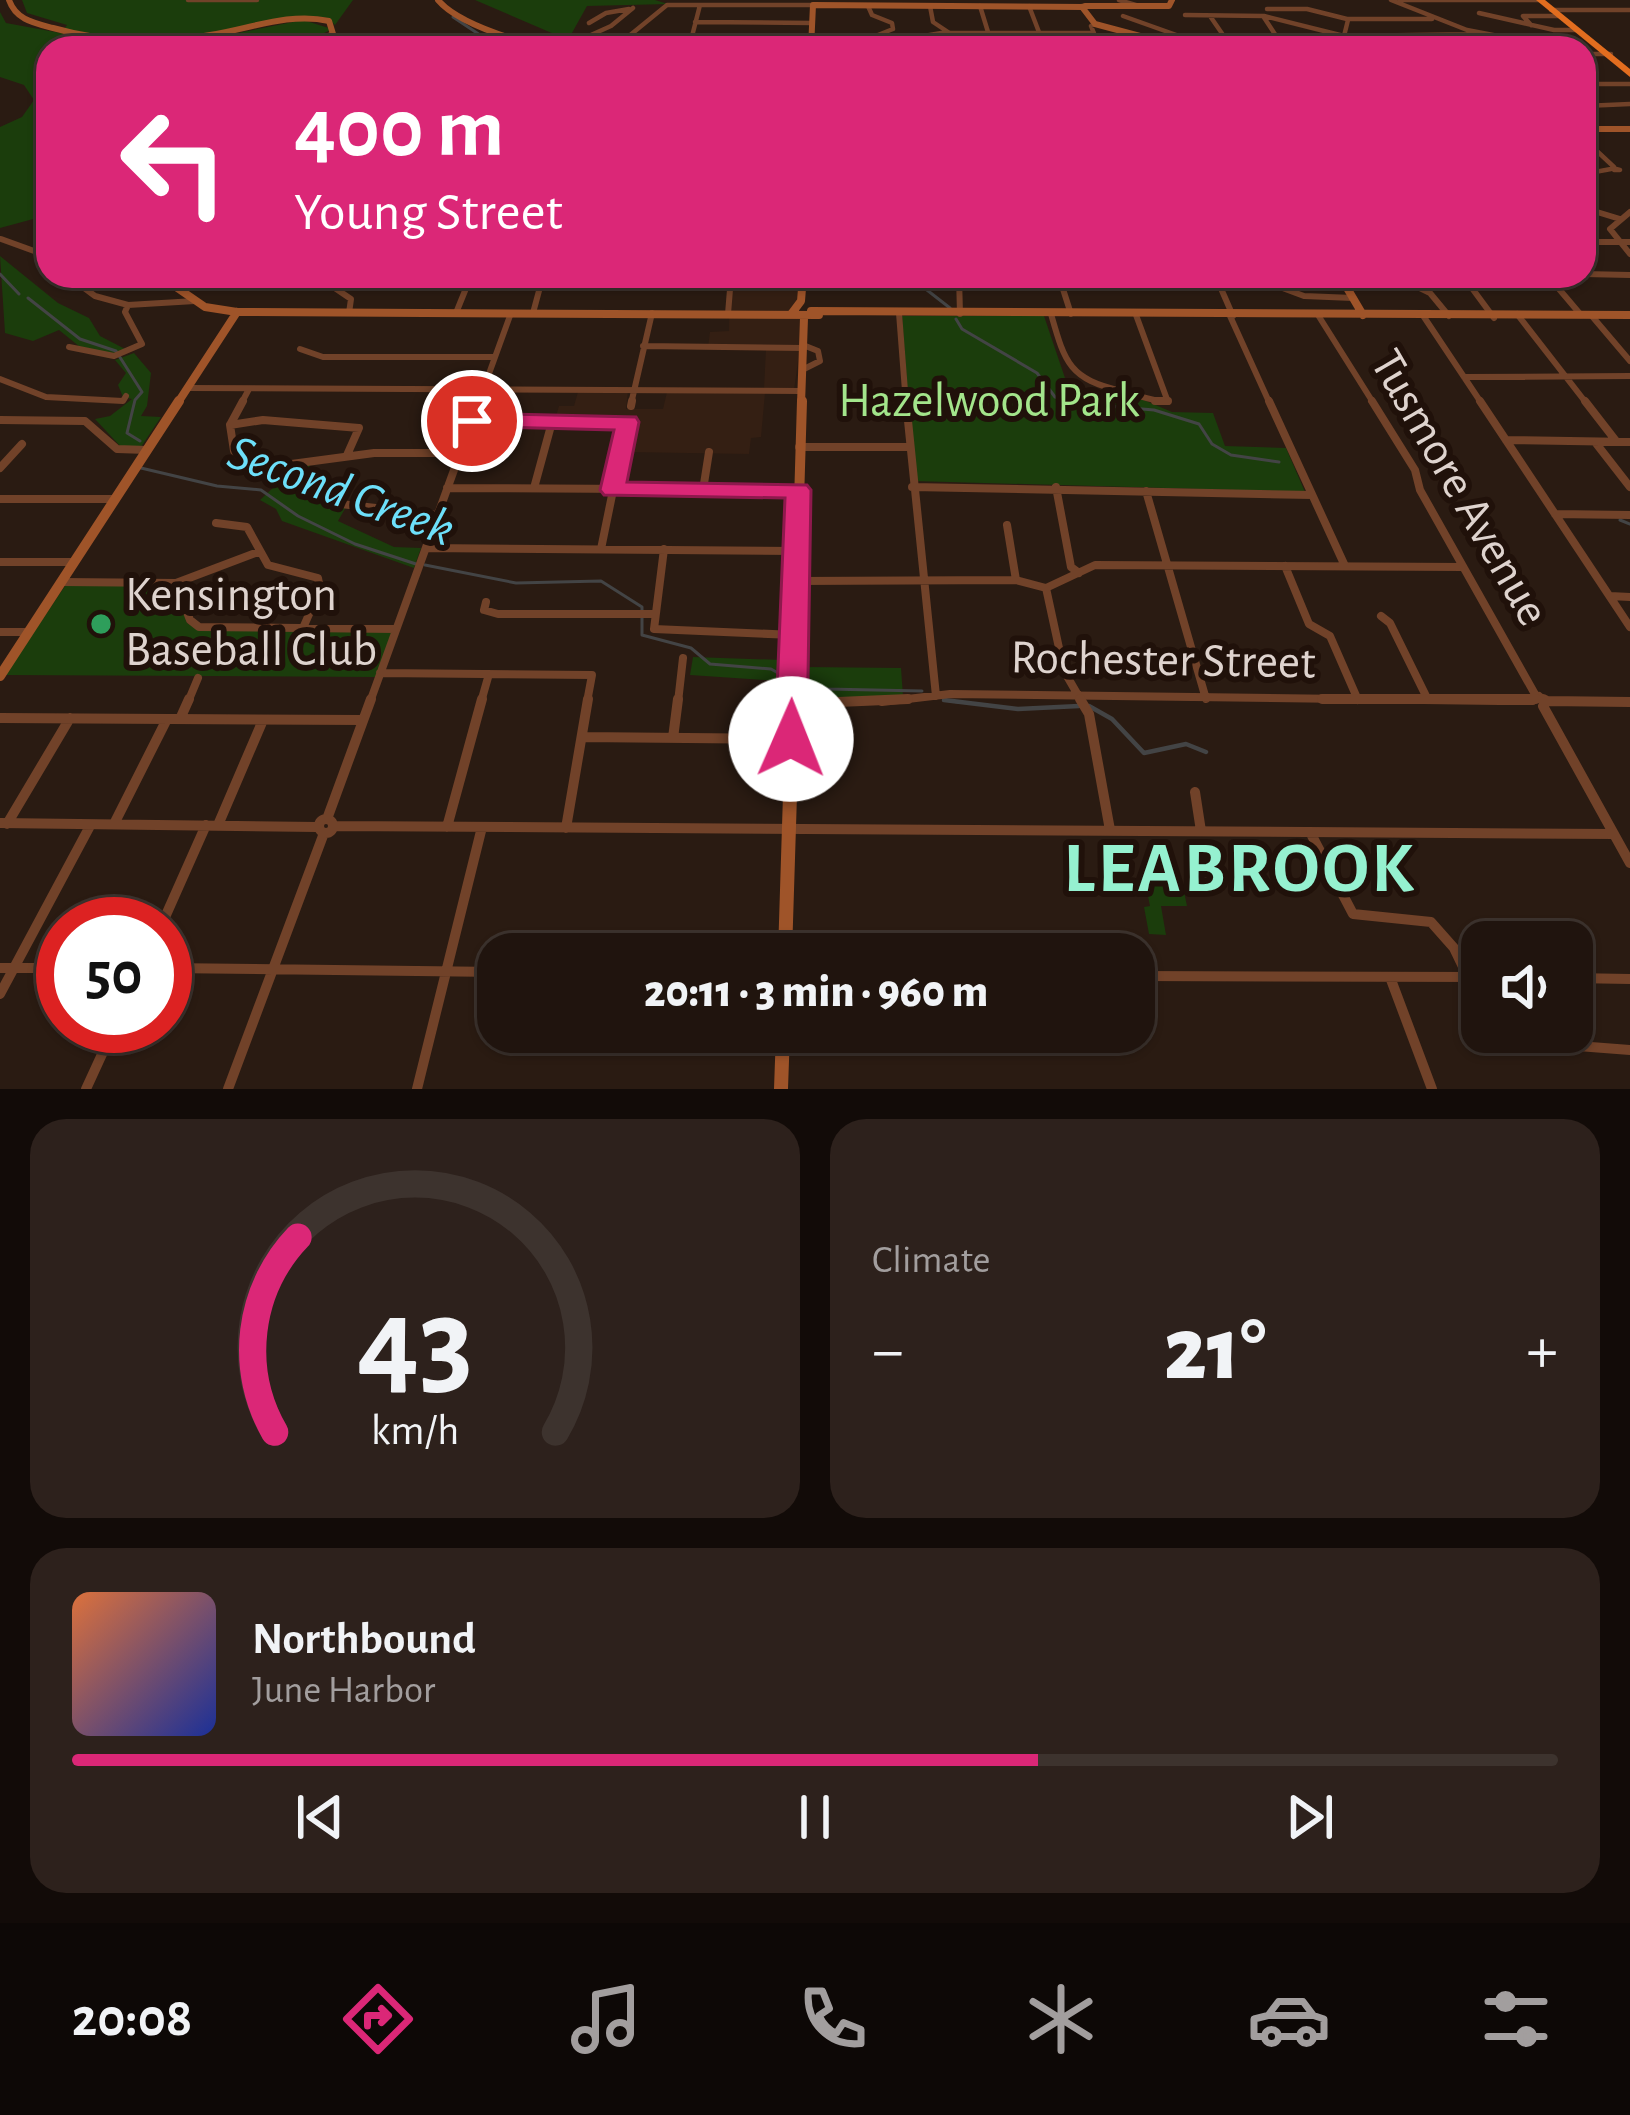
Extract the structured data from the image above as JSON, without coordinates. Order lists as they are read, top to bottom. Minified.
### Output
{"streets":{"street":["Tusmore Avenue","Rochester Street"]},"crossings":[["Tusmore Avenue","Rochester Street"]],"districts":["LEABROOK"],"water":["Second Creek"],"parks":["Hazelwood Park"],"places":["Kensington Baseball Club"],"page":{"turn":["400 m","Young Street"],"limit":"50","trip":"20:11 · 3 min · 960 m","tile":"Climate","heat":["−","21°","+"],"song":["Northbound","June Harbor"],"tabs":"20:08","gauge":["43","km/h"]}}
